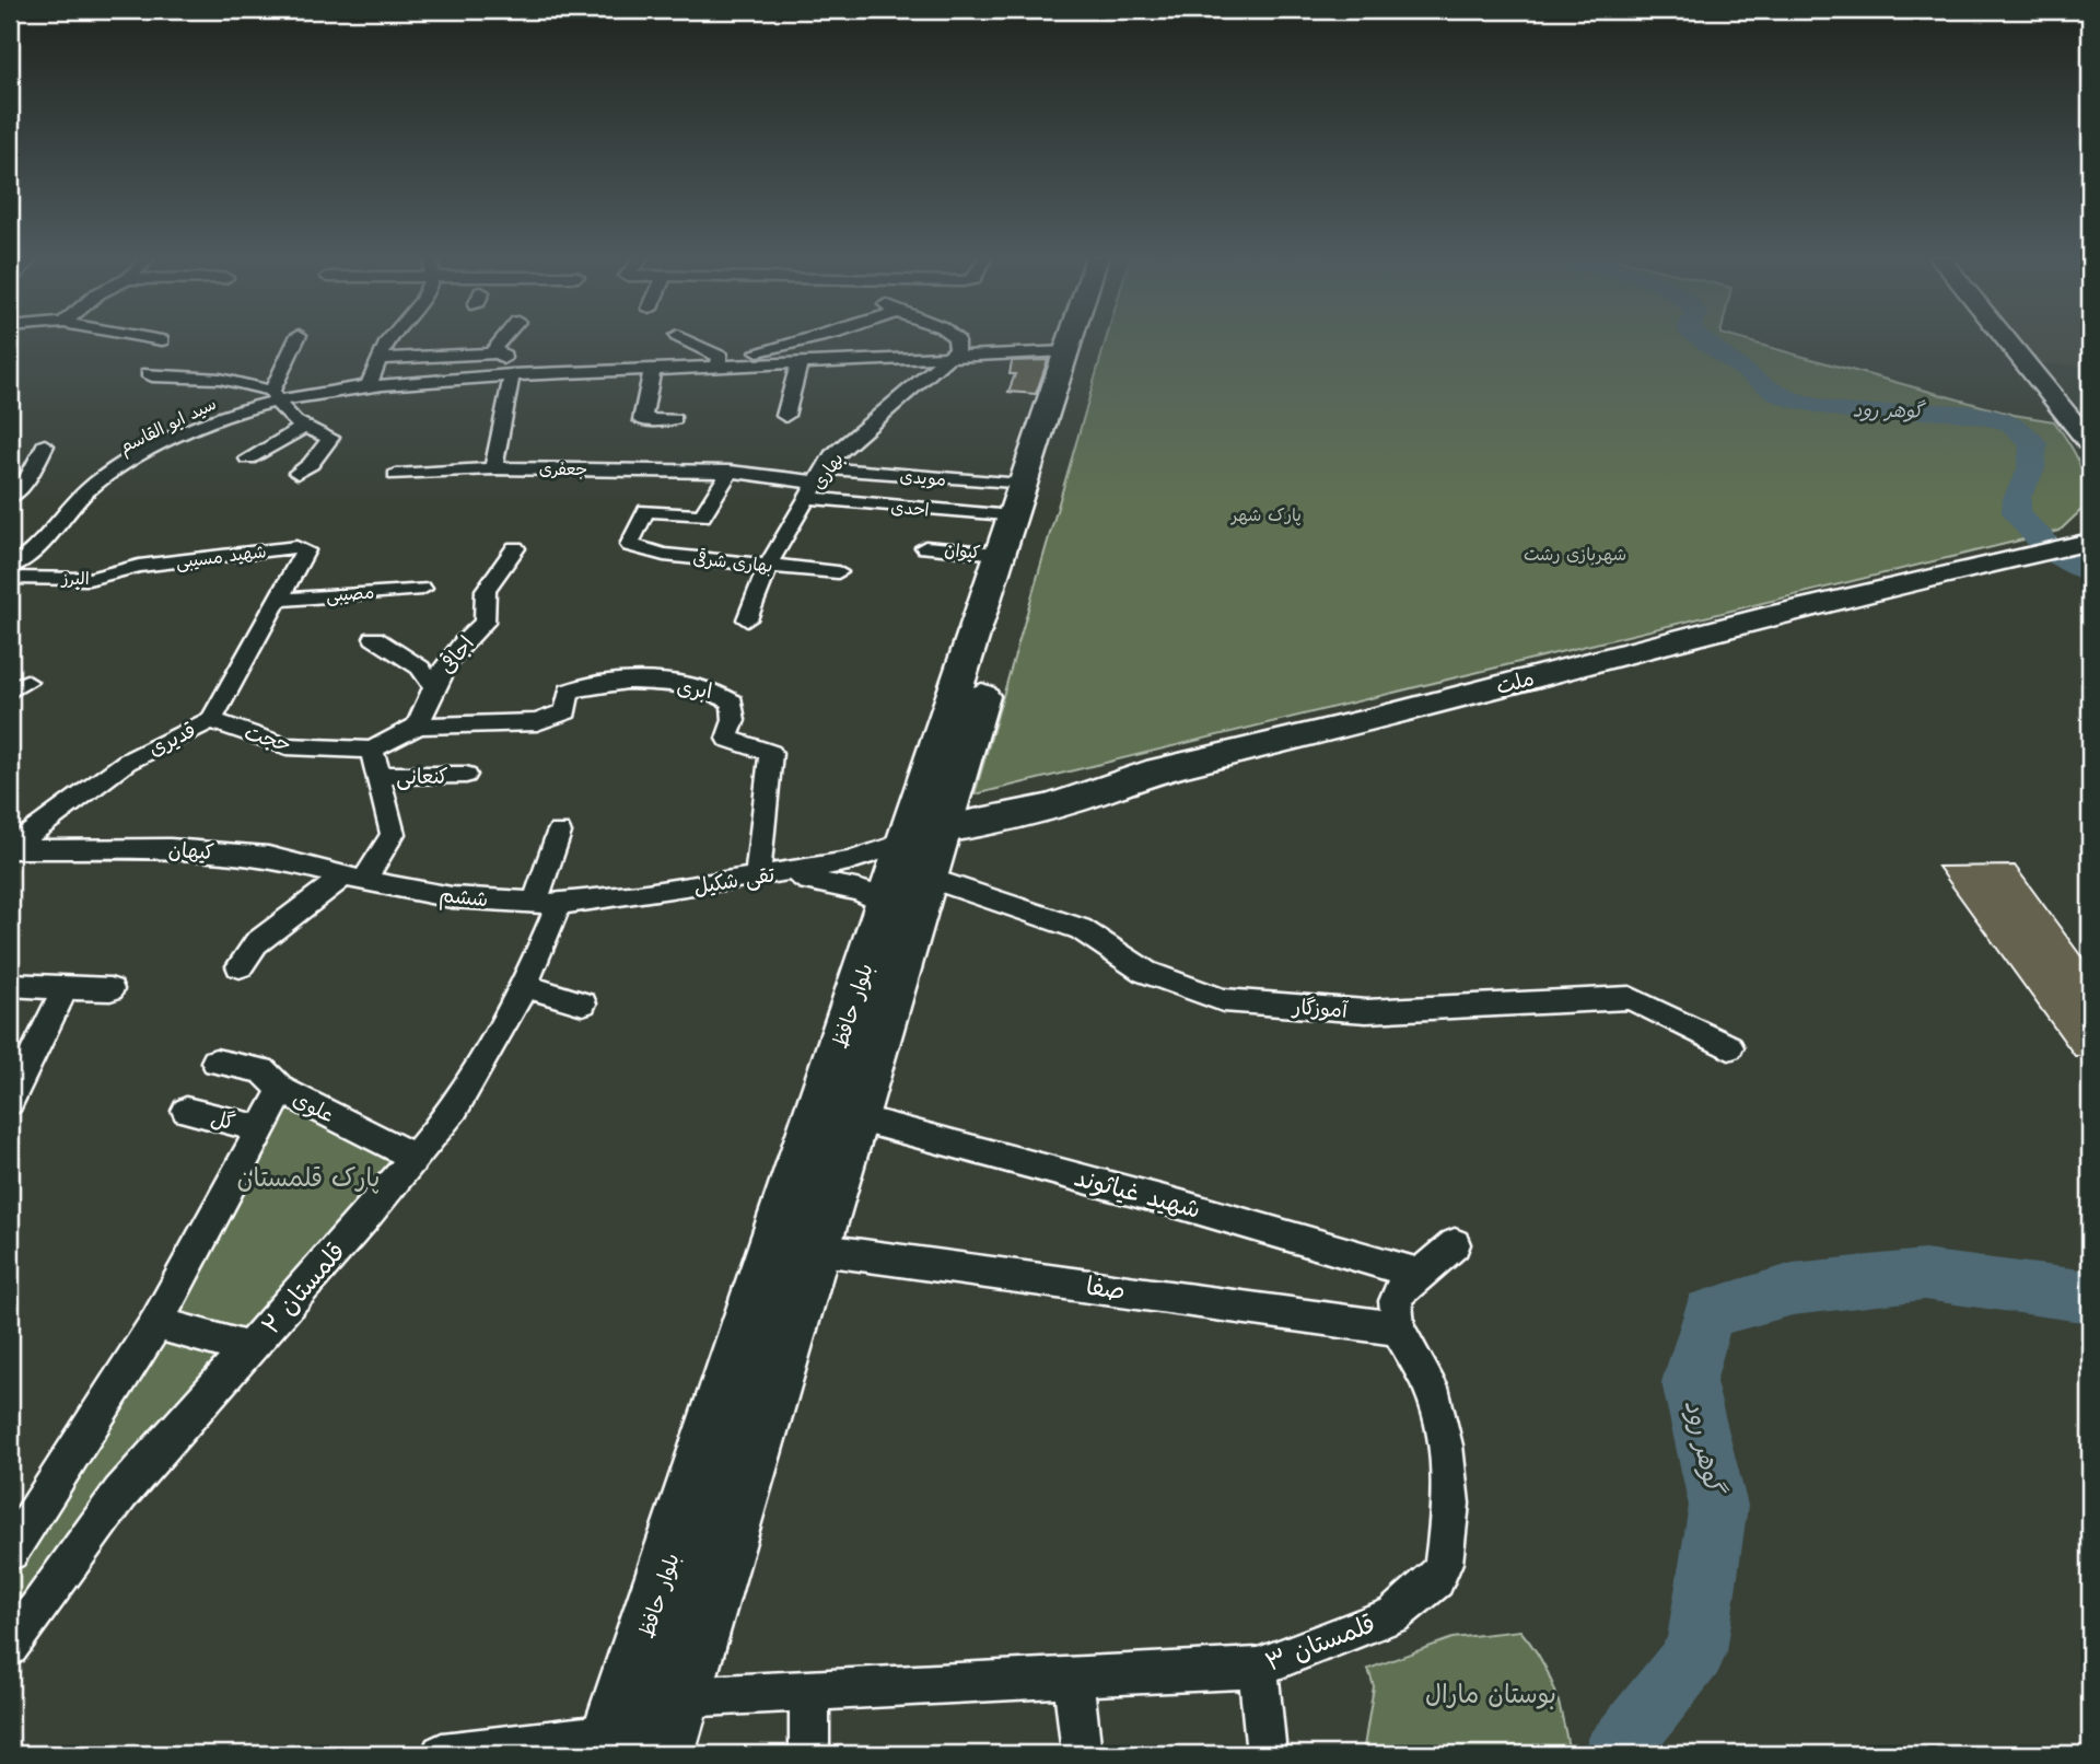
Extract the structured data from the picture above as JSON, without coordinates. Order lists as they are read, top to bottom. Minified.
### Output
{"streets":{"main road":["بلوار حافظ"],"street":["سید ابو القاسم","جعفری","بهاری","مویدی","احدی","کیوان","شهید مسیبی","بهاری شرقی","البرز","مصیبی","اجاقی","ملت","ابری","حجت","قدیری","کنعانی","کیهان","تقی شکیل","ششم","آموزگار","علوی","گل","شهید غیاثوند","قلمستان ۲","صفا","قلمستان ۳"]},"crossings":[["سید ابو القاسم","بهاری"],["سید ابو القاسم","بلوار حافظ"],["جعفری","بهاری"],["جعفری","مویدی"],["جعفری","احدی"],["جعفری","بهاری شرقی"],["بهاری","مویدی"],["بهاری","احدی"],["بهاری","بهاری شرقی"],["مویدی","احدی"],["مویدی","کیوان"],["مویدی","بلوار حافظ"],["احدی","کیوان"],["احدی","بلوار حافظ"],["کیوان","بلوار حافظ"],["شهید مسیبی","البرز"],["شهید مسیبی","قدیری"],["مصیبی","قدیری"],["اجاقی","ابری"],["ملت","تقی شکیل"],["ملت","بلوار حافظ"],["ملت","آموزگار"],["ابری","تقی شکیل"],["حجت","قدیری"],["قدیری","کیهان"],["کیهان","ششم"],["تقی شکیل","ششم"],["تقی شکیل","بلوار حافظ"],["تقی شکیل","آموزگار"],["تقی شکیل","قلمستان ۲"],["ششم","قلمستان ۲"],["بلوار حافظ","آموزگار"],["بلوار حافظ","شهید غیاثوند"],["بلوار حافظ","صفا"],["بلوار حافظ","قلمستان ۳"],["علوی","قلمستان ۲"],["صفا","قلمستان ۳"]],"water":["گوهر رود"],"parks":["پارک شهر","شهربازی رشت","پارک قلمستان","بوستان مارال"]}
